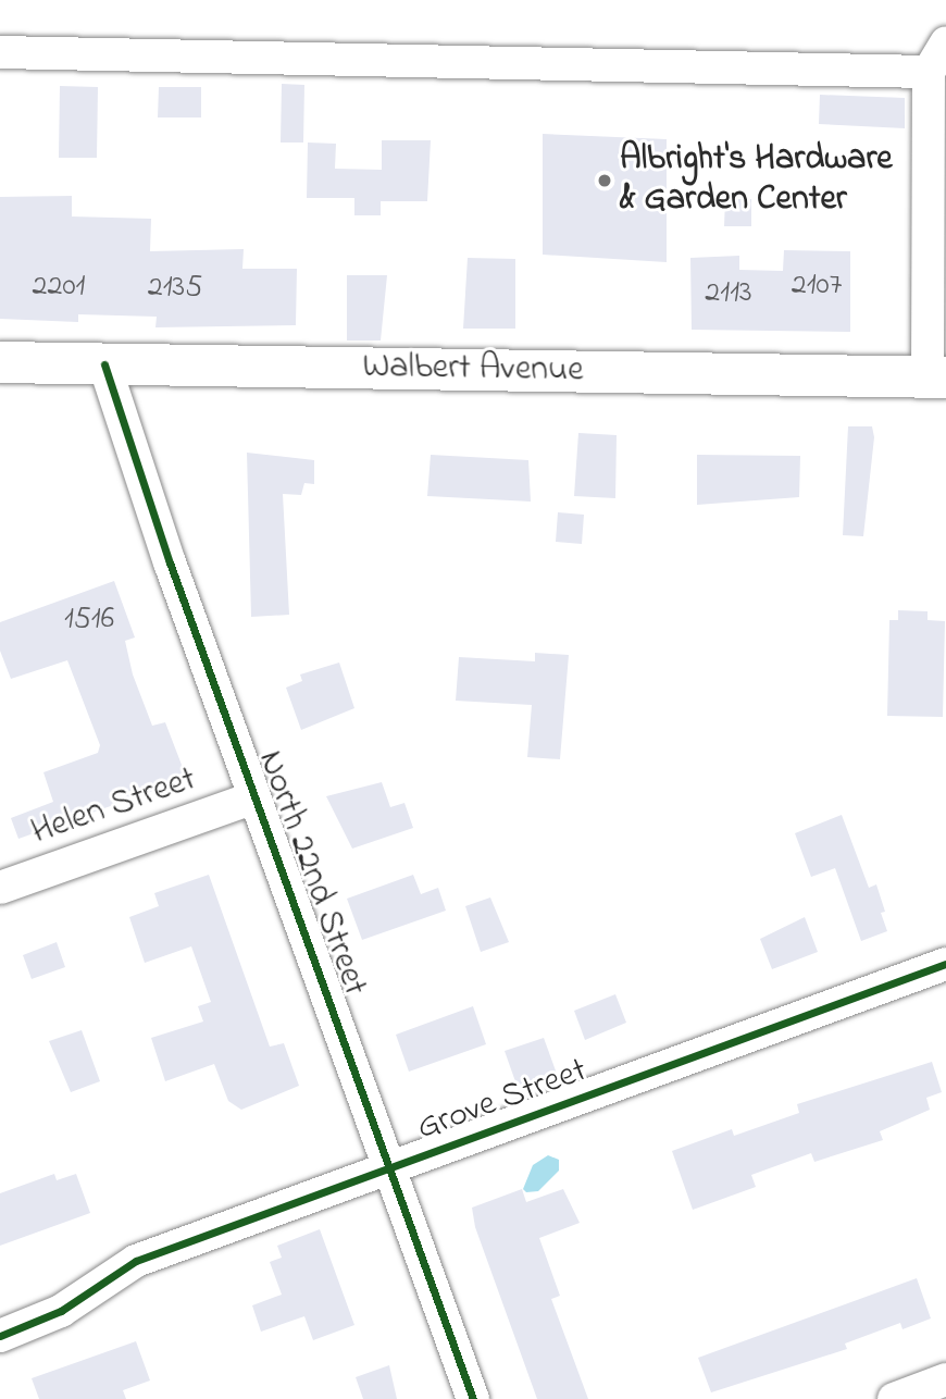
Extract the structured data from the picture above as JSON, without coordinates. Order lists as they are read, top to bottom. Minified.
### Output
{"streets":{"main road":["Walbert Avenue"],"street":["Helen Street","North 22nd Street","Grove Street"]},"crossings":[["Walbert Avenue","North 22nd Street"],["Helen Street","North 22nd Street"],["North 22nd Street","Grove Street"]],"places":["Albright's Hardware & Garden Center"],"house_numbers":["2107","2201","2135","2113","1516"]}
